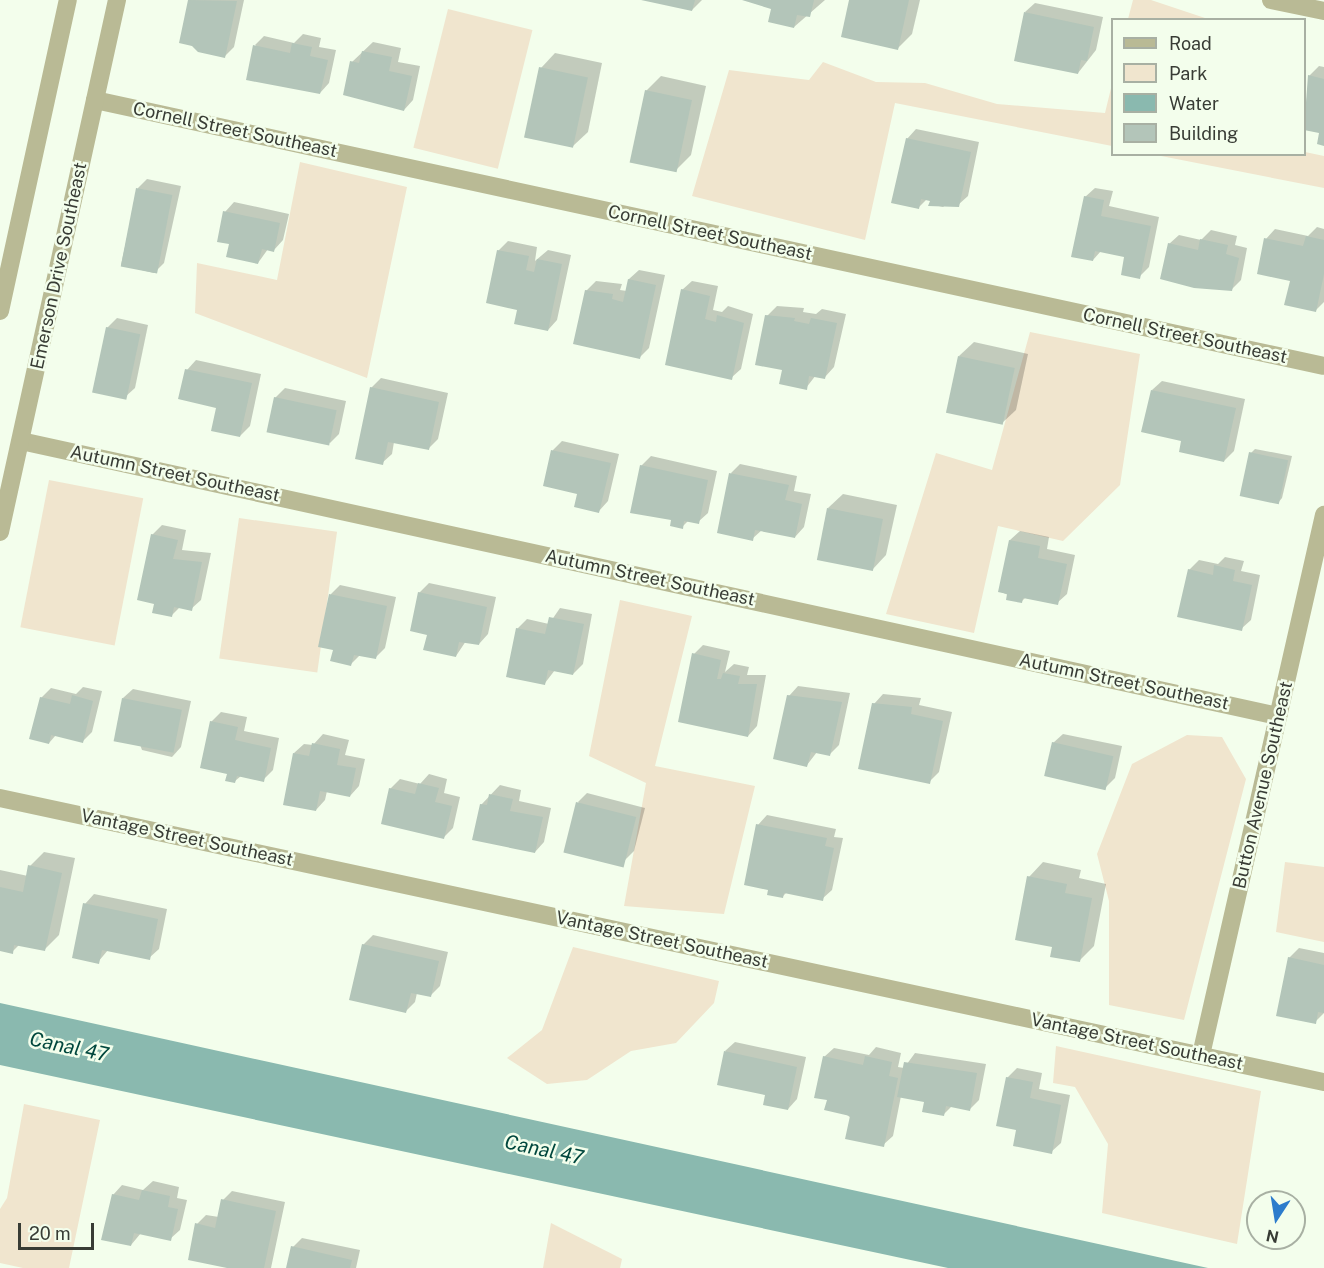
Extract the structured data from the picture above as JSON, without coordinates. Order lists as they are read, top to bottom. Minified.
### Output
{"streets":{"street":["Cornell Street Southeast","Emerson Drive Southeast","Autumn Street Southeast","Button Avenue Southeast","Vantage Street Southeast"]},"crossings":[["Cornell Street Southeast","Emerson Drive Southeast"],["Emerson Drive Southeast","Autumn Street Southeast"],["Autumn Street Southeast","Button Avenue Southeast"],["Button Avenue Southeast","Vantage Street Southeast"]],"water":["Canal 47"],"legend":["Road","Park","Water","Building"],"scale_bar":"20 m","north":"bottom"}
